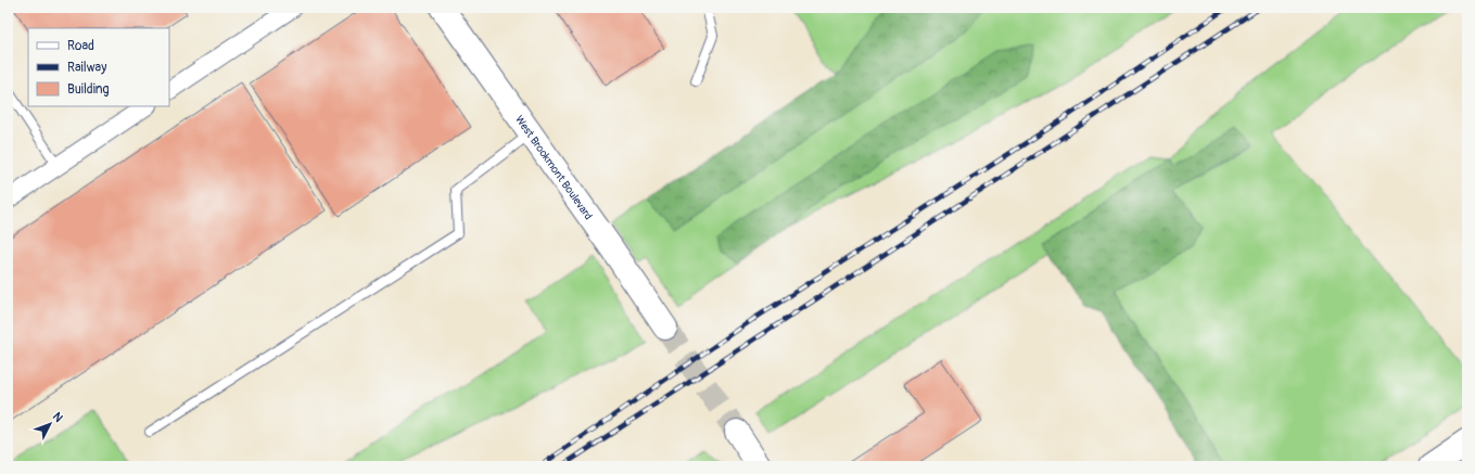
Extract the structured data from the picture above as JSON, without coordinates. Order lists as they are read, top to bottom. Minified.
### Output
{"streets":{"main road":["West Brookmont Boulevard"]},"legend":["Road","Railway","Building"],"north":"top right"}
